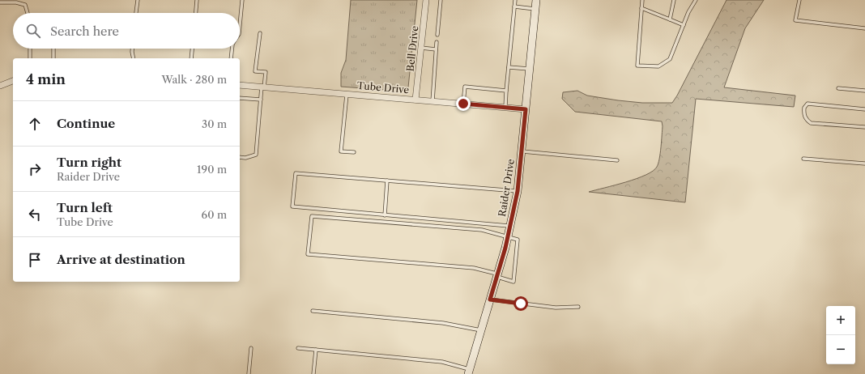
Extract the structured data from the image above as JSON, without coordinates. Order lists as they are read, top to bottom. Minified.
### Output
{"streets":{"main road":["Raider Drive"],"street":["Bell Drive","Tube Drive"]},"crossings":[["Bell Drive","Tube Drive"],["Tube Drive","Raider Drive"]],"page":{"search":"Search here","heading":["4 min","Walk · 280 m"],"list":[["Continue","30 m"],["Turn right","Raider Drive","190 m"],["Turn left","Tube Drive","60 m"],"Arrive at destination"],"map_buttons":["+","−"]}}
